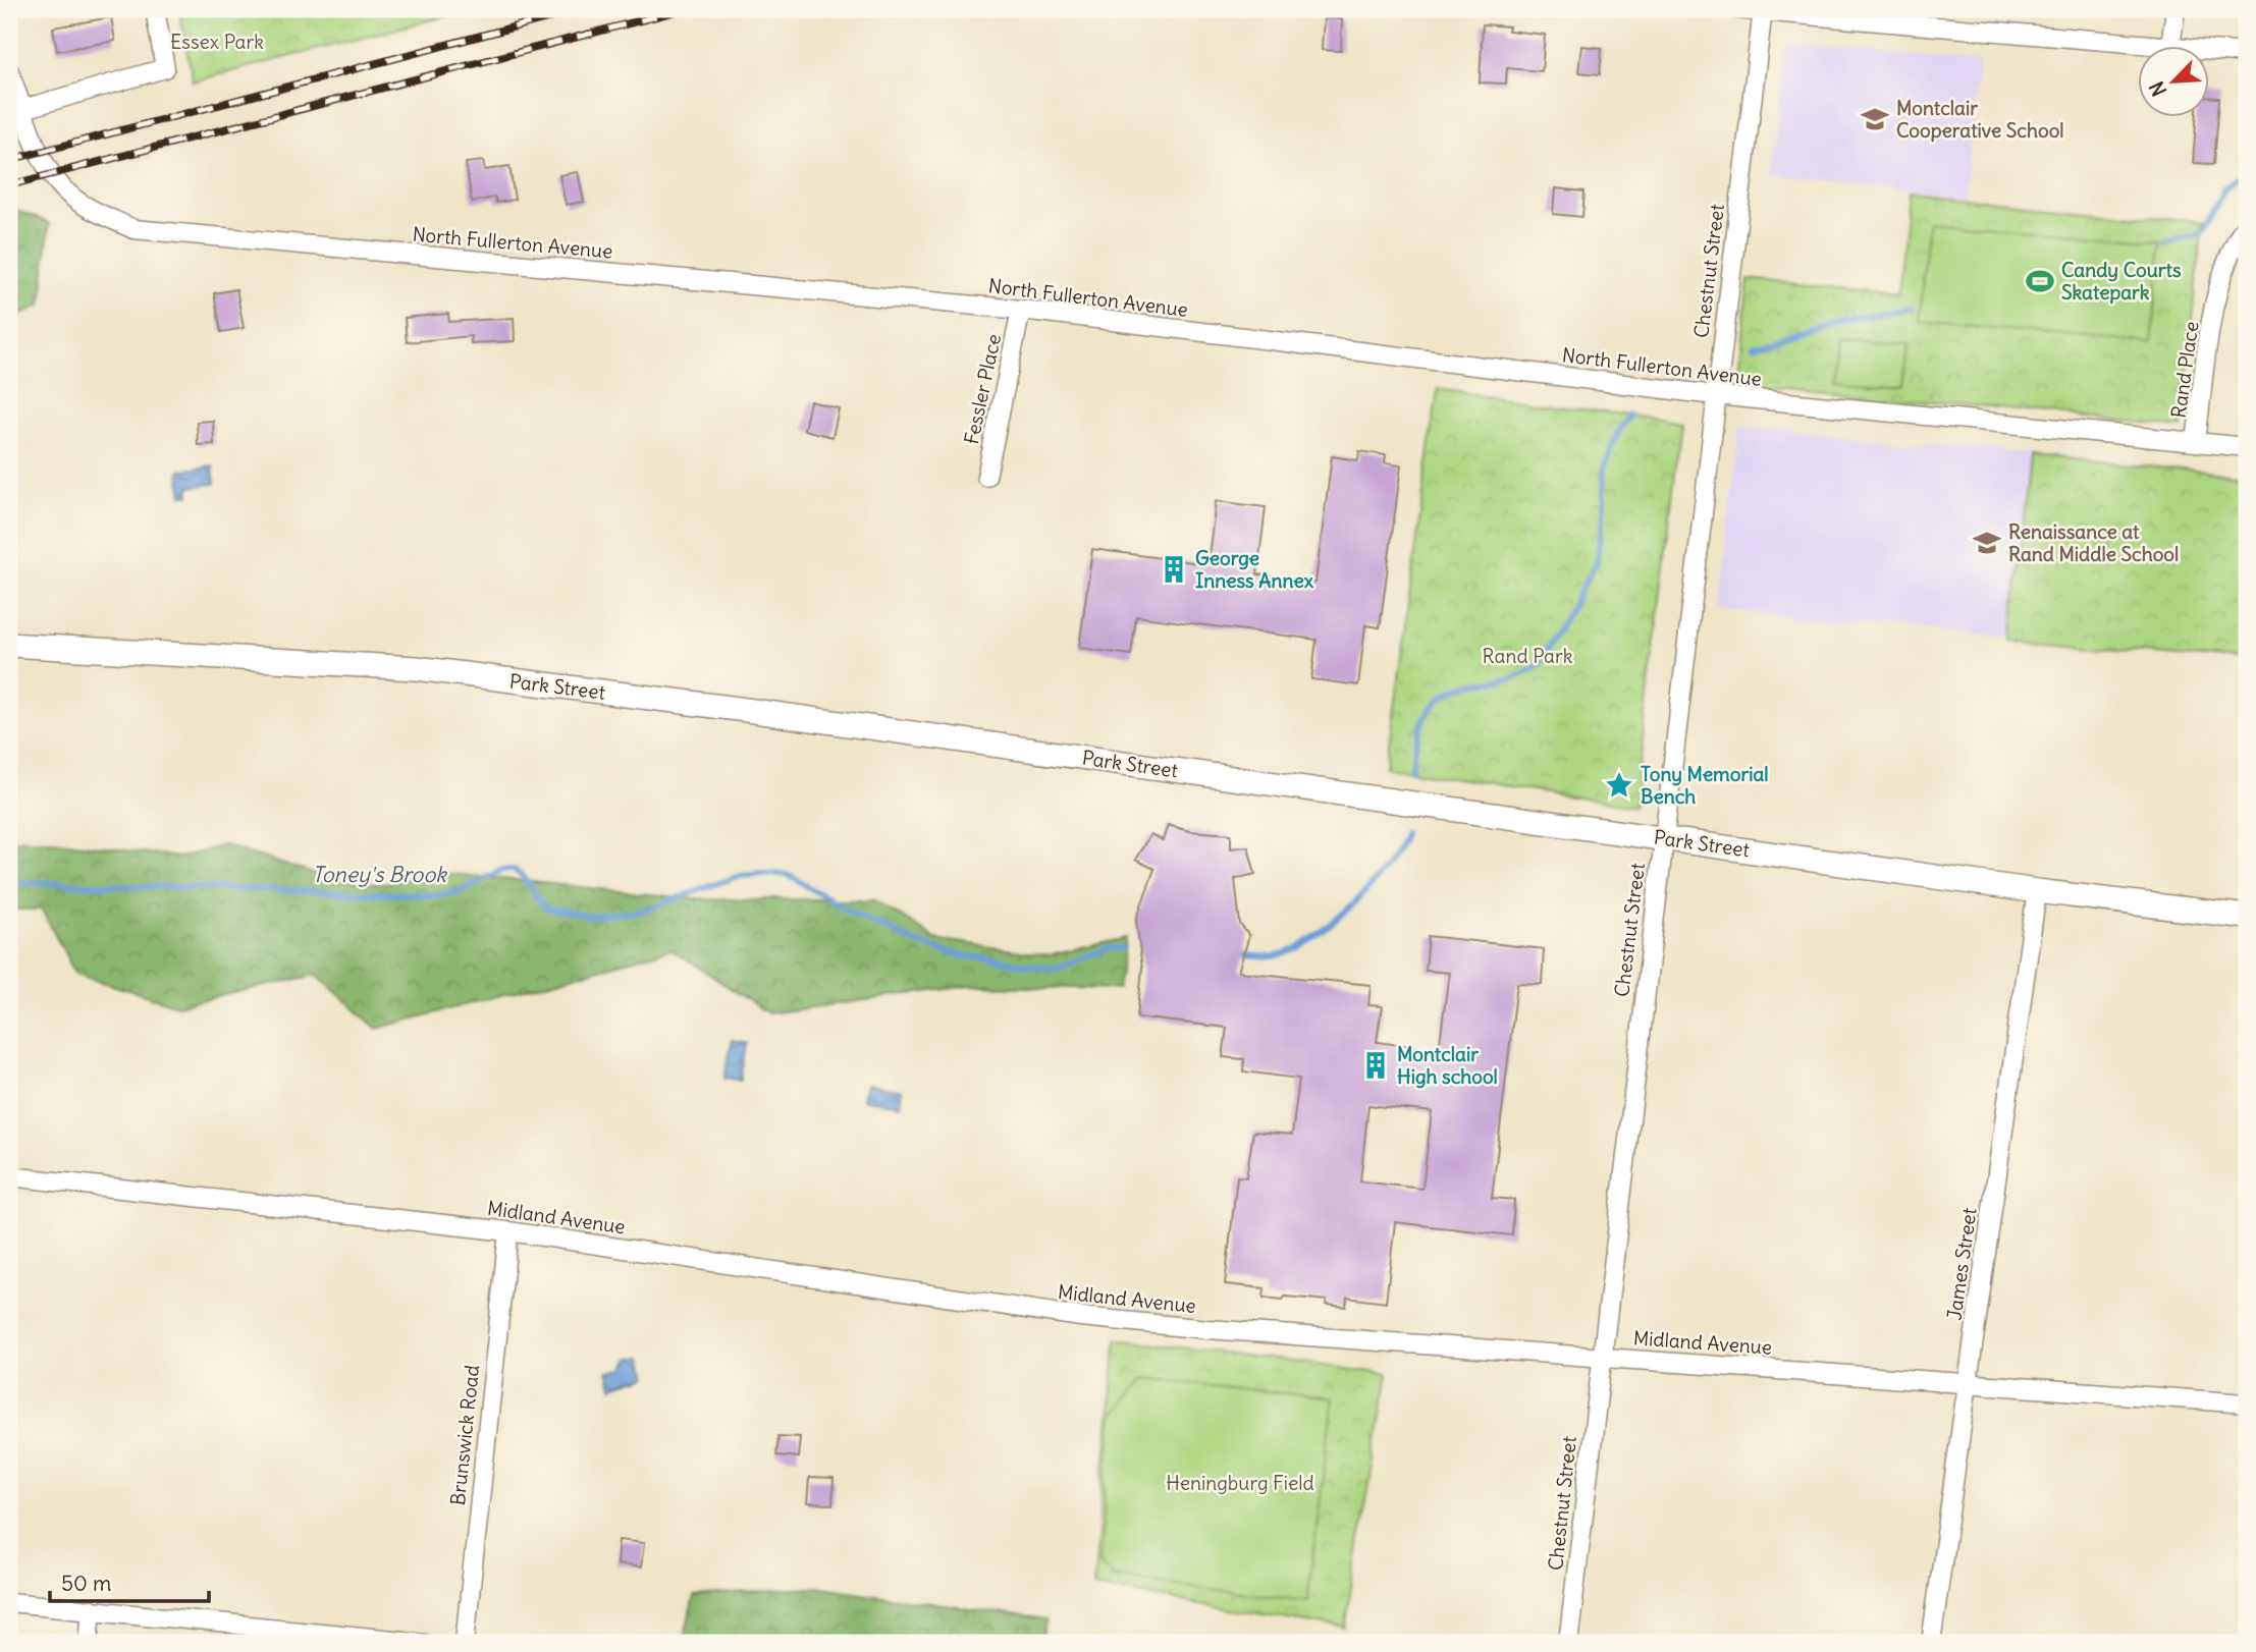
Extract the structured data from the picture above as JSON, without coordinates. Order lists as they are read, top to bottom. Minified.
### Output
{"streets":{"street":["North Fullerton Avenue","Chestnut Street","Rand Place","Fessler Place","Park Street","Midland Avenue","James Street","Brunswick Road"]},"crossings":[["North Fullerton Avenue","Chestnut Street"],["North Fullerton Avenue","Rand Place"],["North Fullerton Avenue","Fessler Place"],["Chestnut Street","Park Street"],["Chestnut Street","Midland Avenue"],["Park Street","James Street"],["Midland Avenue","James Street"],["Midland Avenue","Brunswick Road"]],"water":["Toney's Brook"],"parks":["Essex Park","Rand Park","Heningburg Field"],"places":{"school or university":["Montclair Cooperative School","Renaissance at Rand Middle School"],"sports":["Candy Courts Skatepark"],"building":["George Inness Annex","Montclair High school"],"place":["Tony Memorial Bench"]},"scale_bar":"50 m","north":"bottom left"}
